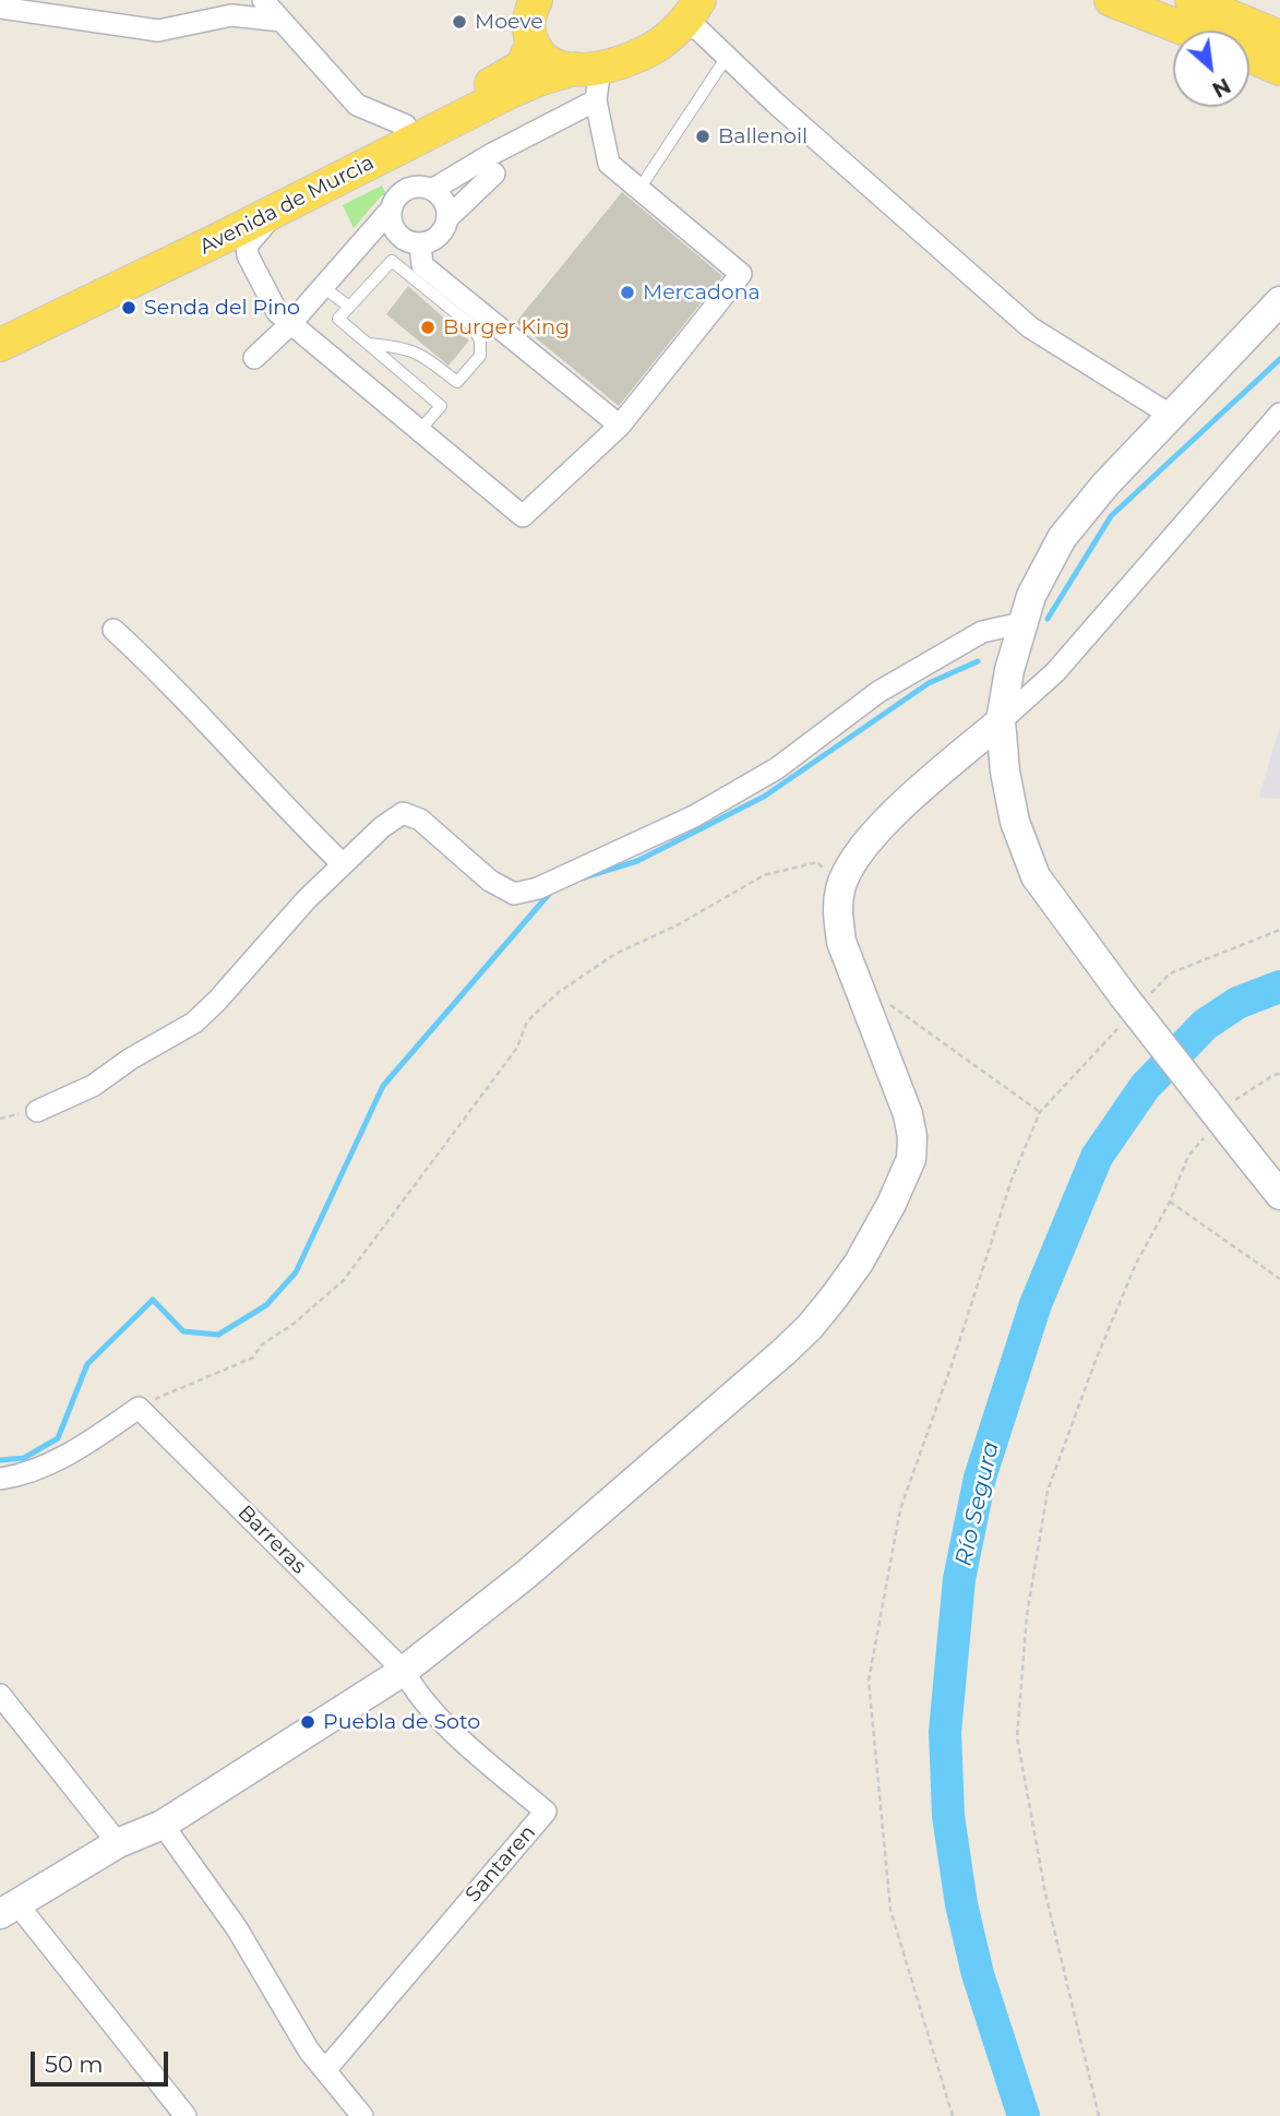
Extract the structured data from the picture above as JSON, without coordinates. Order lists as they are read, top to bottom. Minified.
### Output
{"streets":{"main road":["Avenida de Murcia"],"street":["Barreras","Santaren"]},"crossings":[["Barreras","Santaren"]],"water":["Río Segura"],"places":["Moeve","Ballenoil","Mercadona","Senda del Pino","Burger King","Puebla de Soto"],"scale_bar":"50 m","north":"bottom right"}
